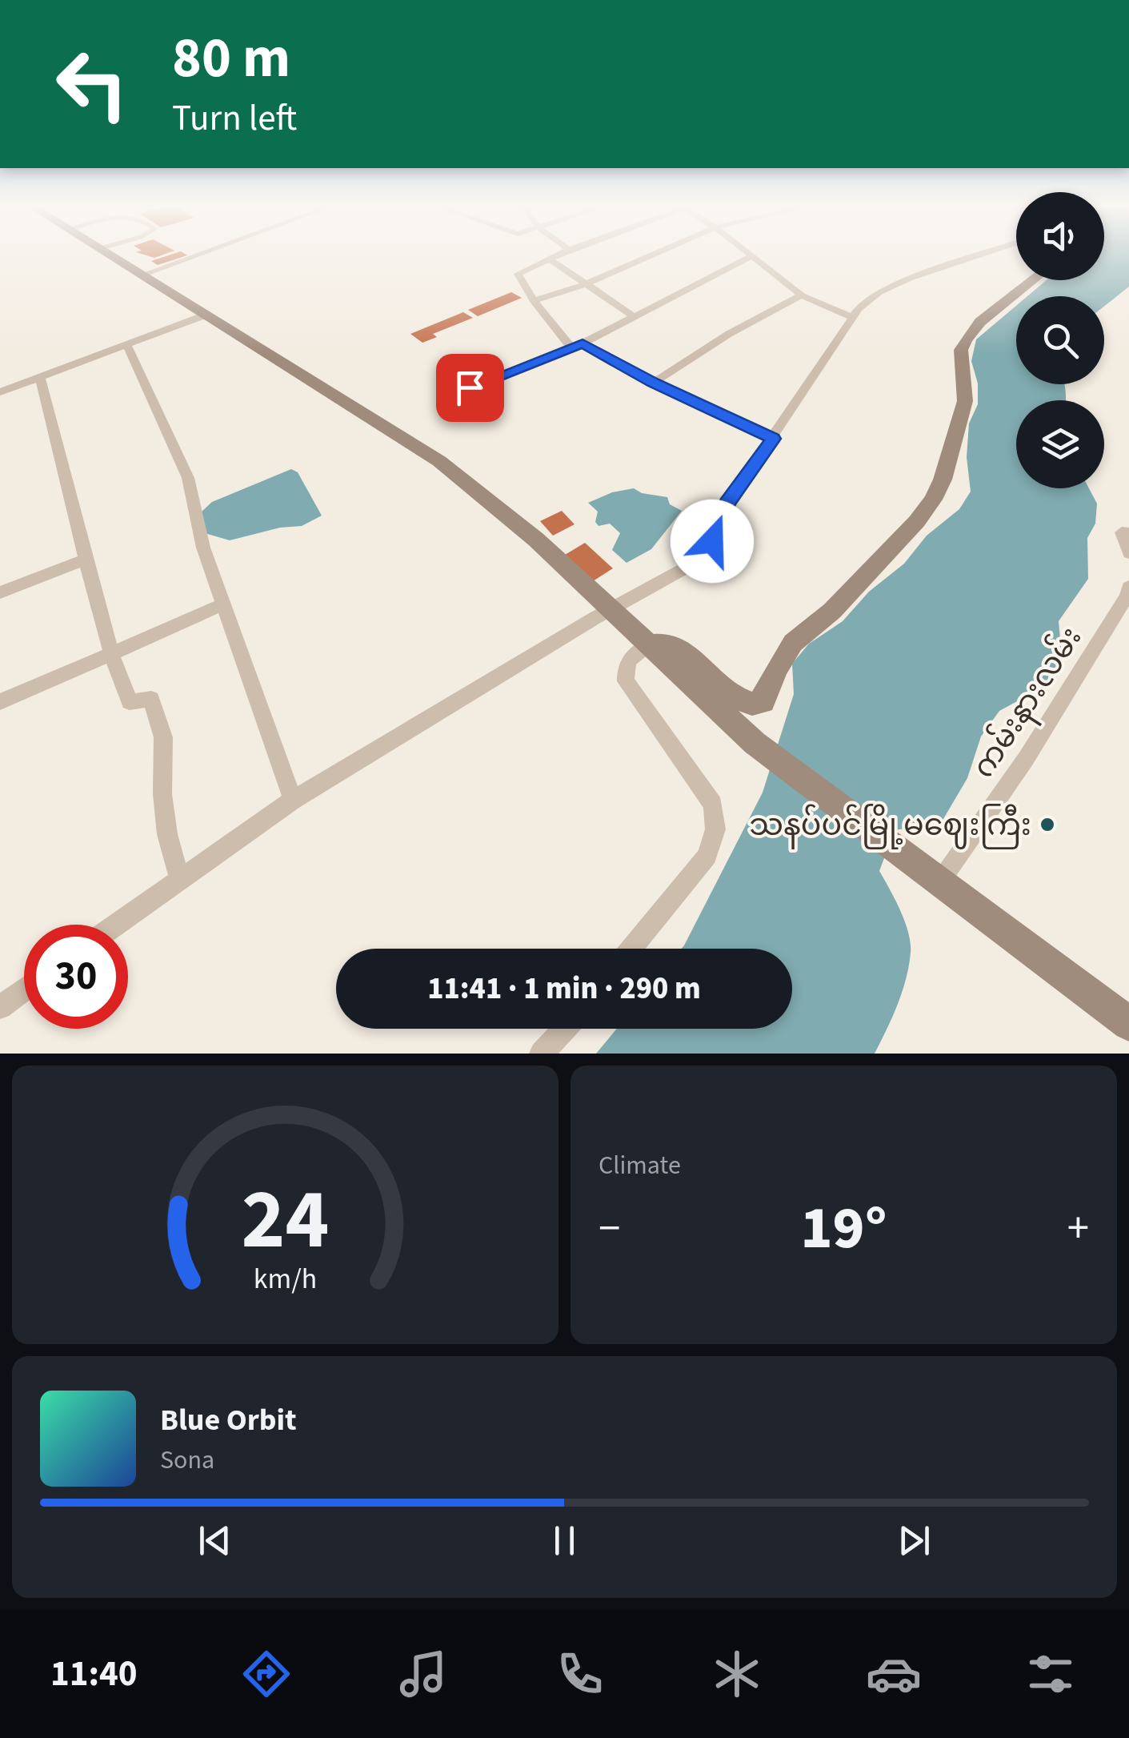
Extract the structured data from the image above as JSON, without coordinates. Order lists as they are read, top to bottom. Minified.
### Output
{"streets":{"street":["ကမ်းနားလမ်း"]},"places":["သနပ်ပင်မြို့မဈေးကြီး"],"page":{"turn":["80 m","Turn left"],"limit":"30","trip":"11:41 · 1 min · 290 m","tile":"Climate","heat":["−","19°","+"],"song":["Blue Orbit","Sona"],"tabs":"11:40","gauge":["24","km/h"]}}
